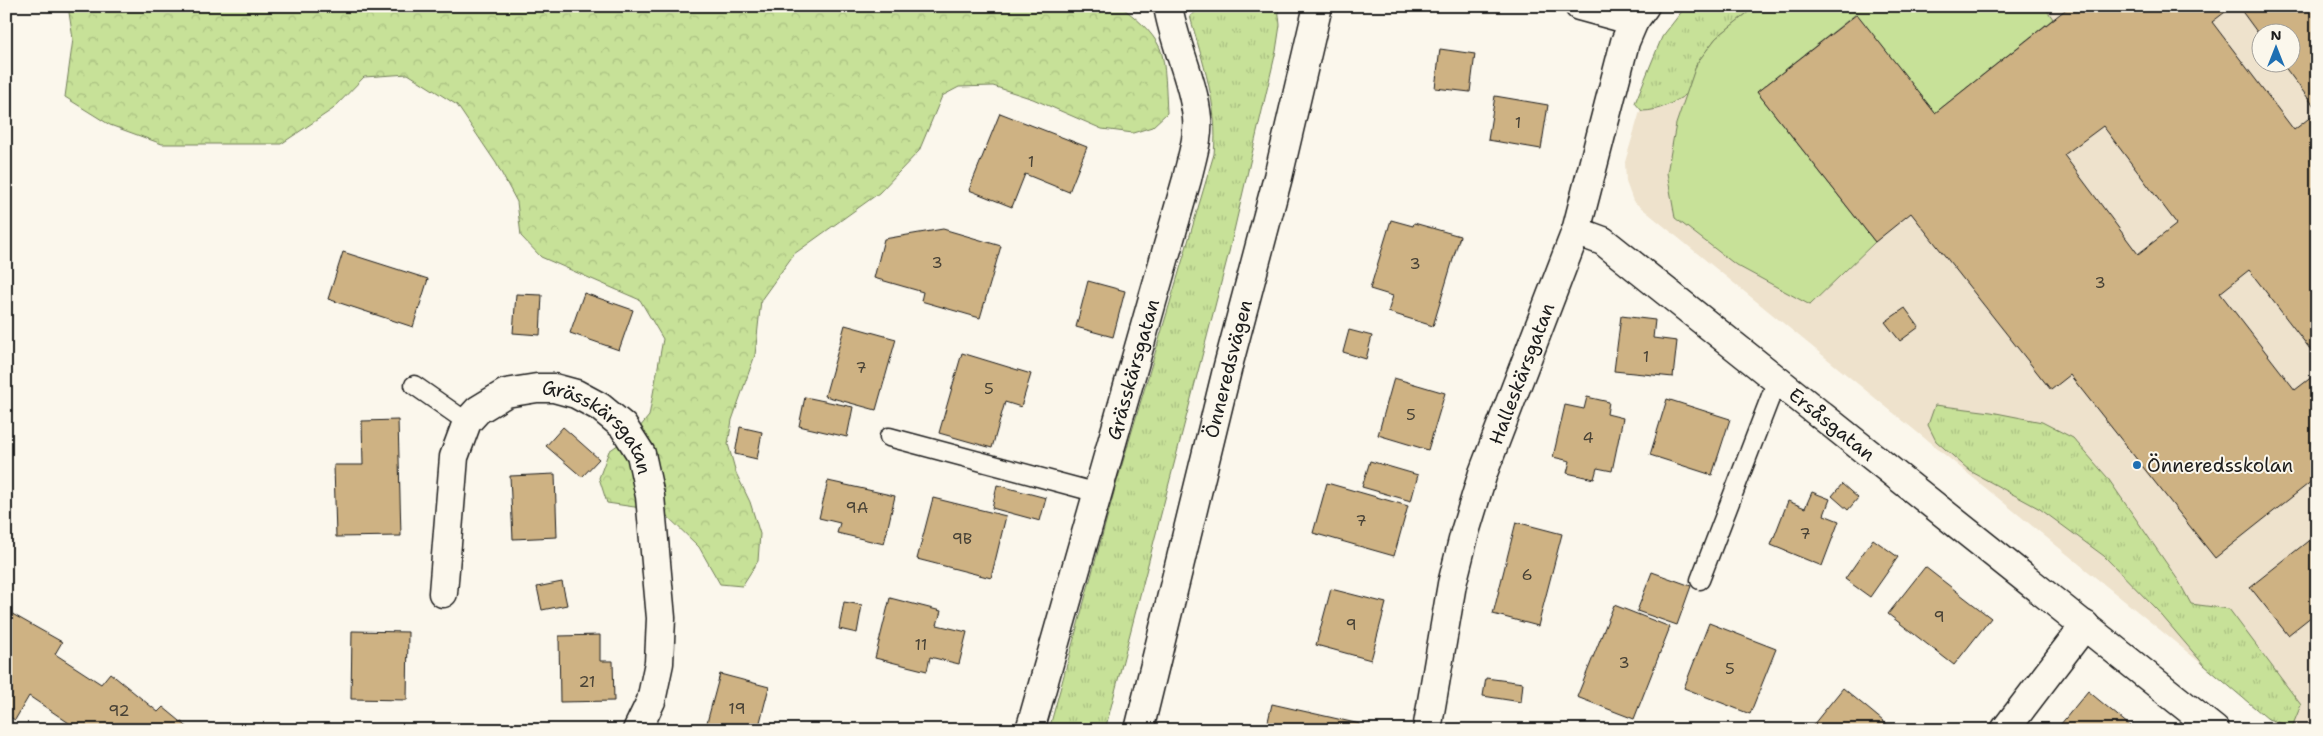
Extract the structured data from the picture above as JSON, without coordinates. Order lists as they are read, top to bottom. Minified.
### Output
{"streets":{"street":["Önneredsvägen","Grässkärsgatan","Halleskärsgatan","Ersåsgatan"]},"crossings":[["Halleskärsgatan","Ersåsgatan"]],"places":["Önneredsskolan"],"house_numbers":["1","1","3","3","3","1","7","5","5","4","9A","7","7","9B","6","9","9","11","3","5","21","19","92"],"north":"top"}
